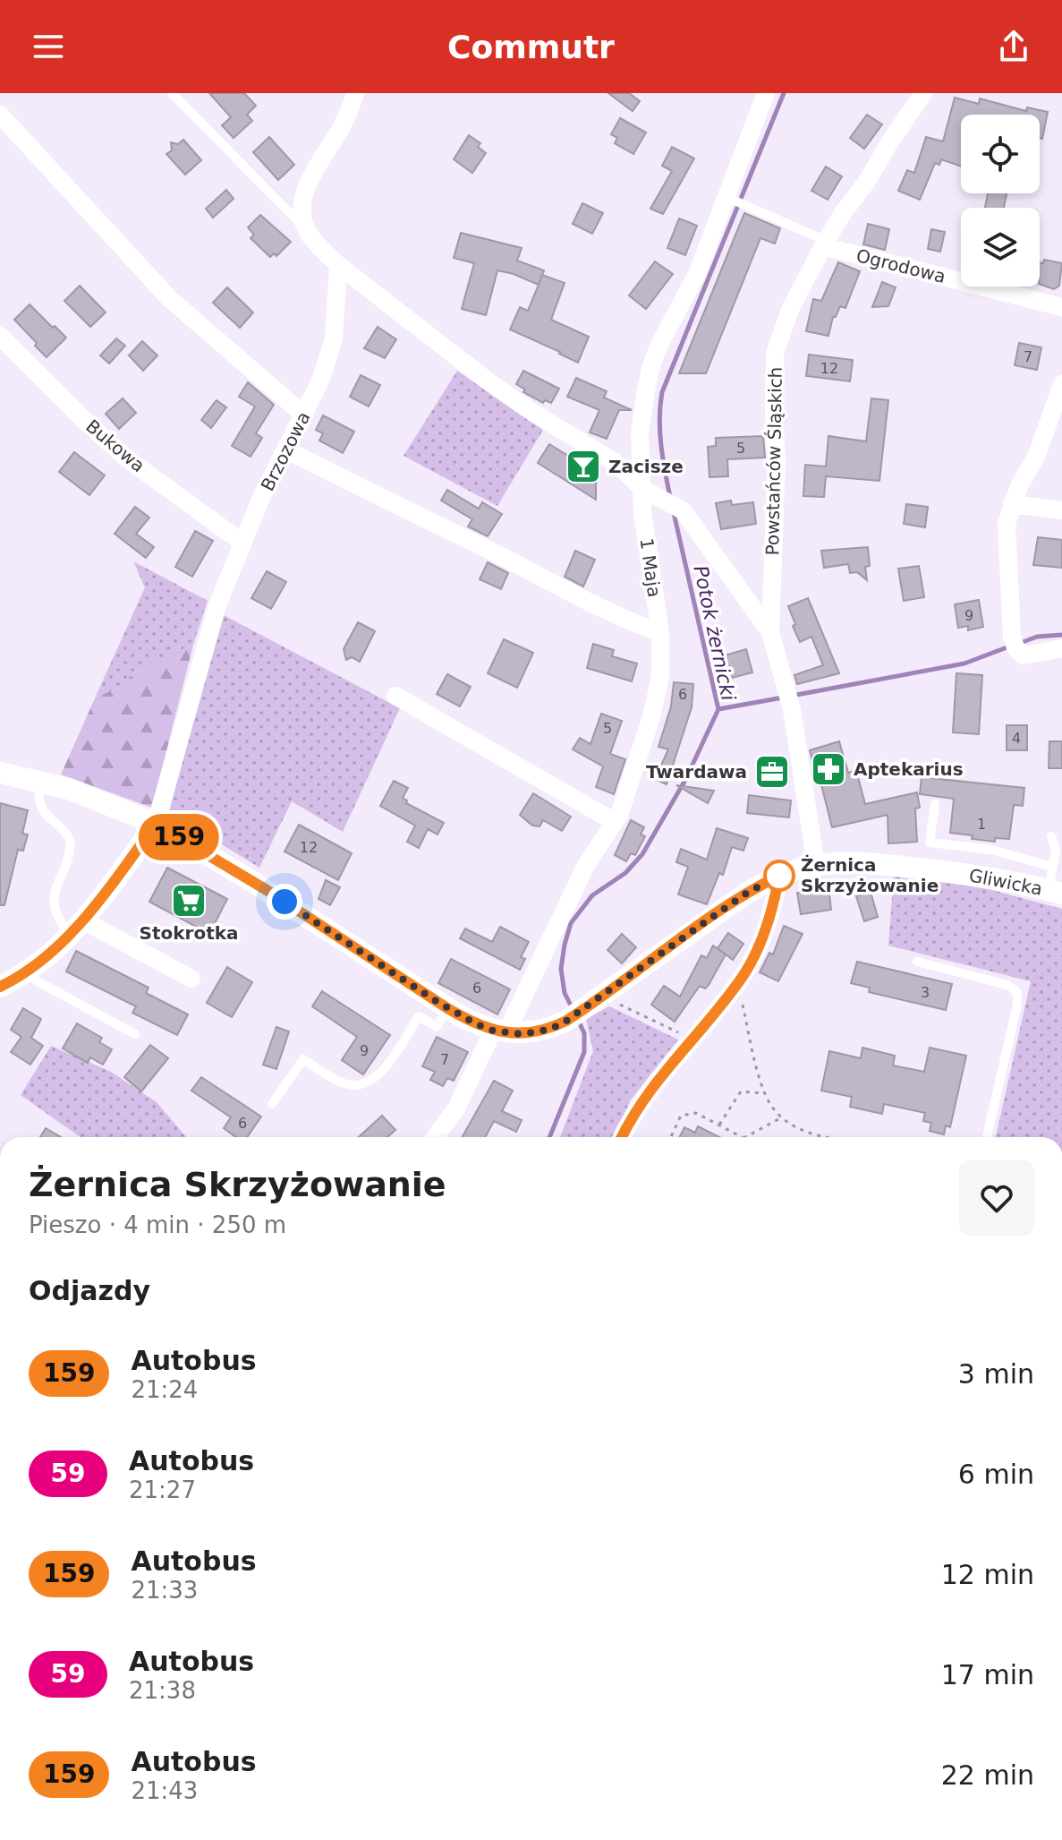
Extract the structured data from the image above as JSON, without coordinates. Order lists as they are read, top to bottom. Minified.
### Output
{"streets":{"street":["Ogrodowa","Bukowa","Brzozowa","Powstańców Śląskich","1 Maja","Gliwicka"]},"crossings":[["Ogrodowa","Powstańców Śląskich"],["Bukowa","Brzozowa"],["Powstańców Śląskich","Gliwicka"],["1 Maja","Gliwicka"]],"water":["Potok żernicki"],"places":{"bar":["Zacisze"],"pharmacy":["Aptekarius"],"office":["Twardawa"],"other":["Żernica Skrzyżowanie"],"supermarket":["Stokrotka"]},"lines":["bus line 159"],"house_numbers":["7","12","5","9","6","5","4","1","12","6","3","9","7","6"],"page":{"header":"Commutr","on_map":"159","heading":[["Żernica Skrzyżowanie","Pieszo · 4 min · 250 m"],"Odjazdy"],"list":[{"mark":"159","name":"Autobus","note":"21:24","value":"3 min"},{"mark":"59","name":"Autobus","note":"21:27","value":"6 min"},{"mark":"159","name":"Autobus","note":"21:33","value":"12 min"},{"mark":"59","name":"Autobus","note":"21:38","value":"17 min"},{"mark":"159","name":"Autobus","note":"21:43","value":"22 min"}]}}
